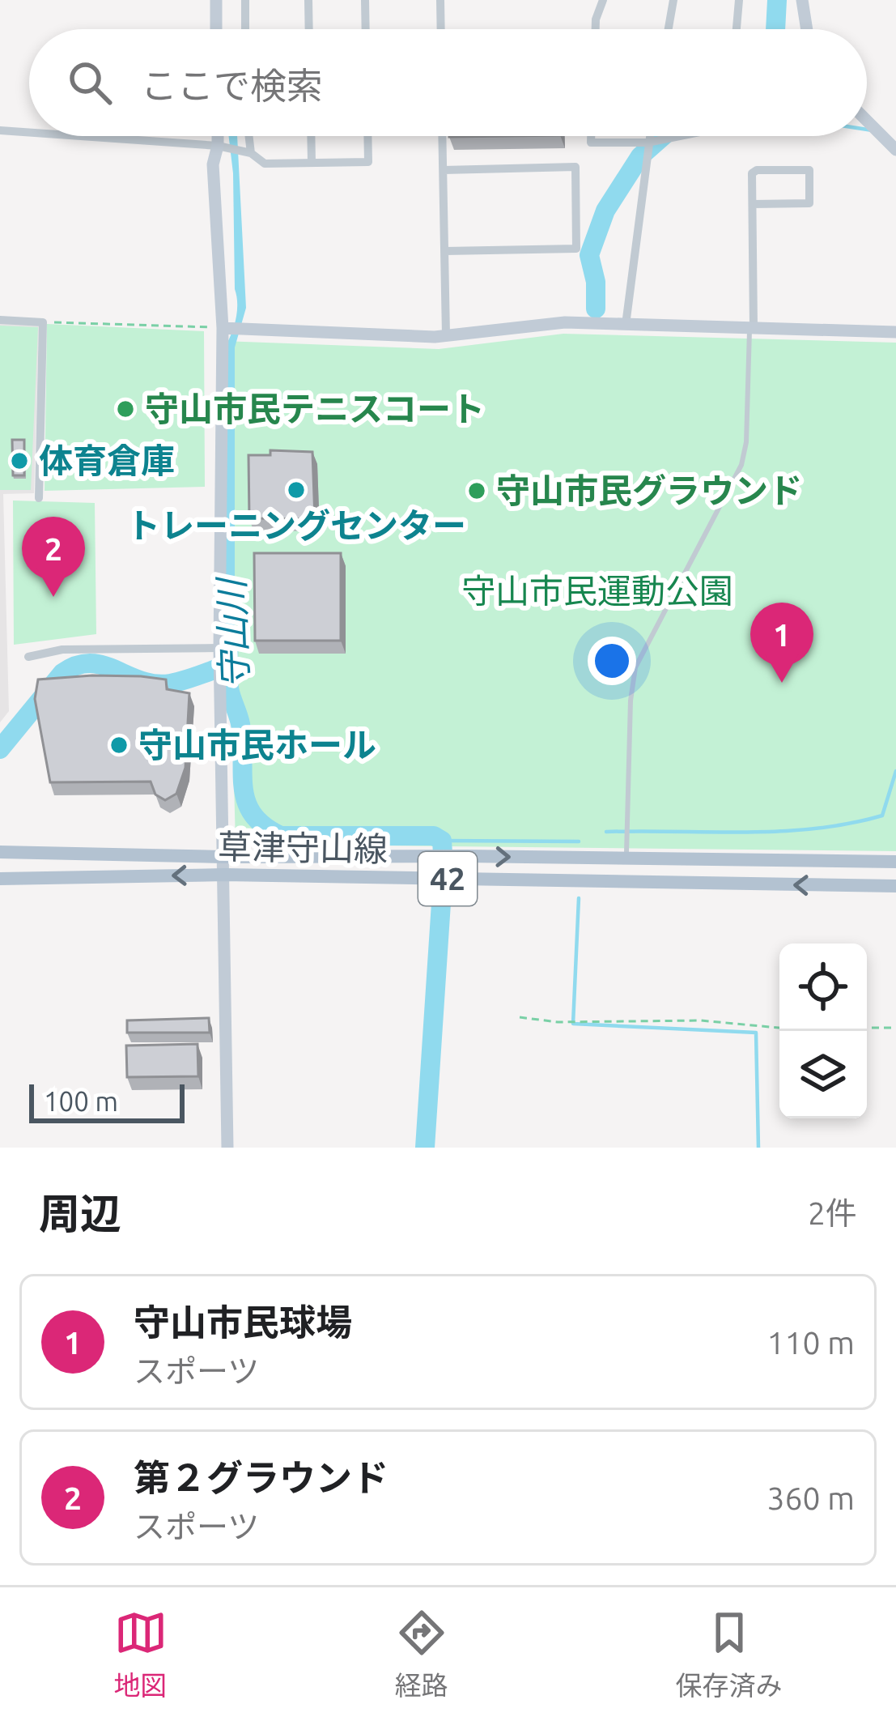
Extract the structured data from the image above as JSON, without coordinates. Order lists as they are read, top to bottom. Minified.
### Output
{"streets":{"main road":["草津守山線","42"]},"water":["守山川"],"parks":["守山市民運動公園"],"places":["守山市民テニスコート","体育倉庫","トレーニングセンター","守山市民グラウンド","守山市民ホール"],"scale_bar":"100 m","page":{"search":"ここで検索","pins":["2","1"],"scale":"100 m","heading":["周辺","2件"],"list":[{"mark":"1","name":"守山市民球場","note":"スポーツ","value":"110 m"},{"mark":"2","name":"第２グラウンド","note":"スポーツ","value":"360 m"}],"nav":["地図","経路","保存済み"]}}
